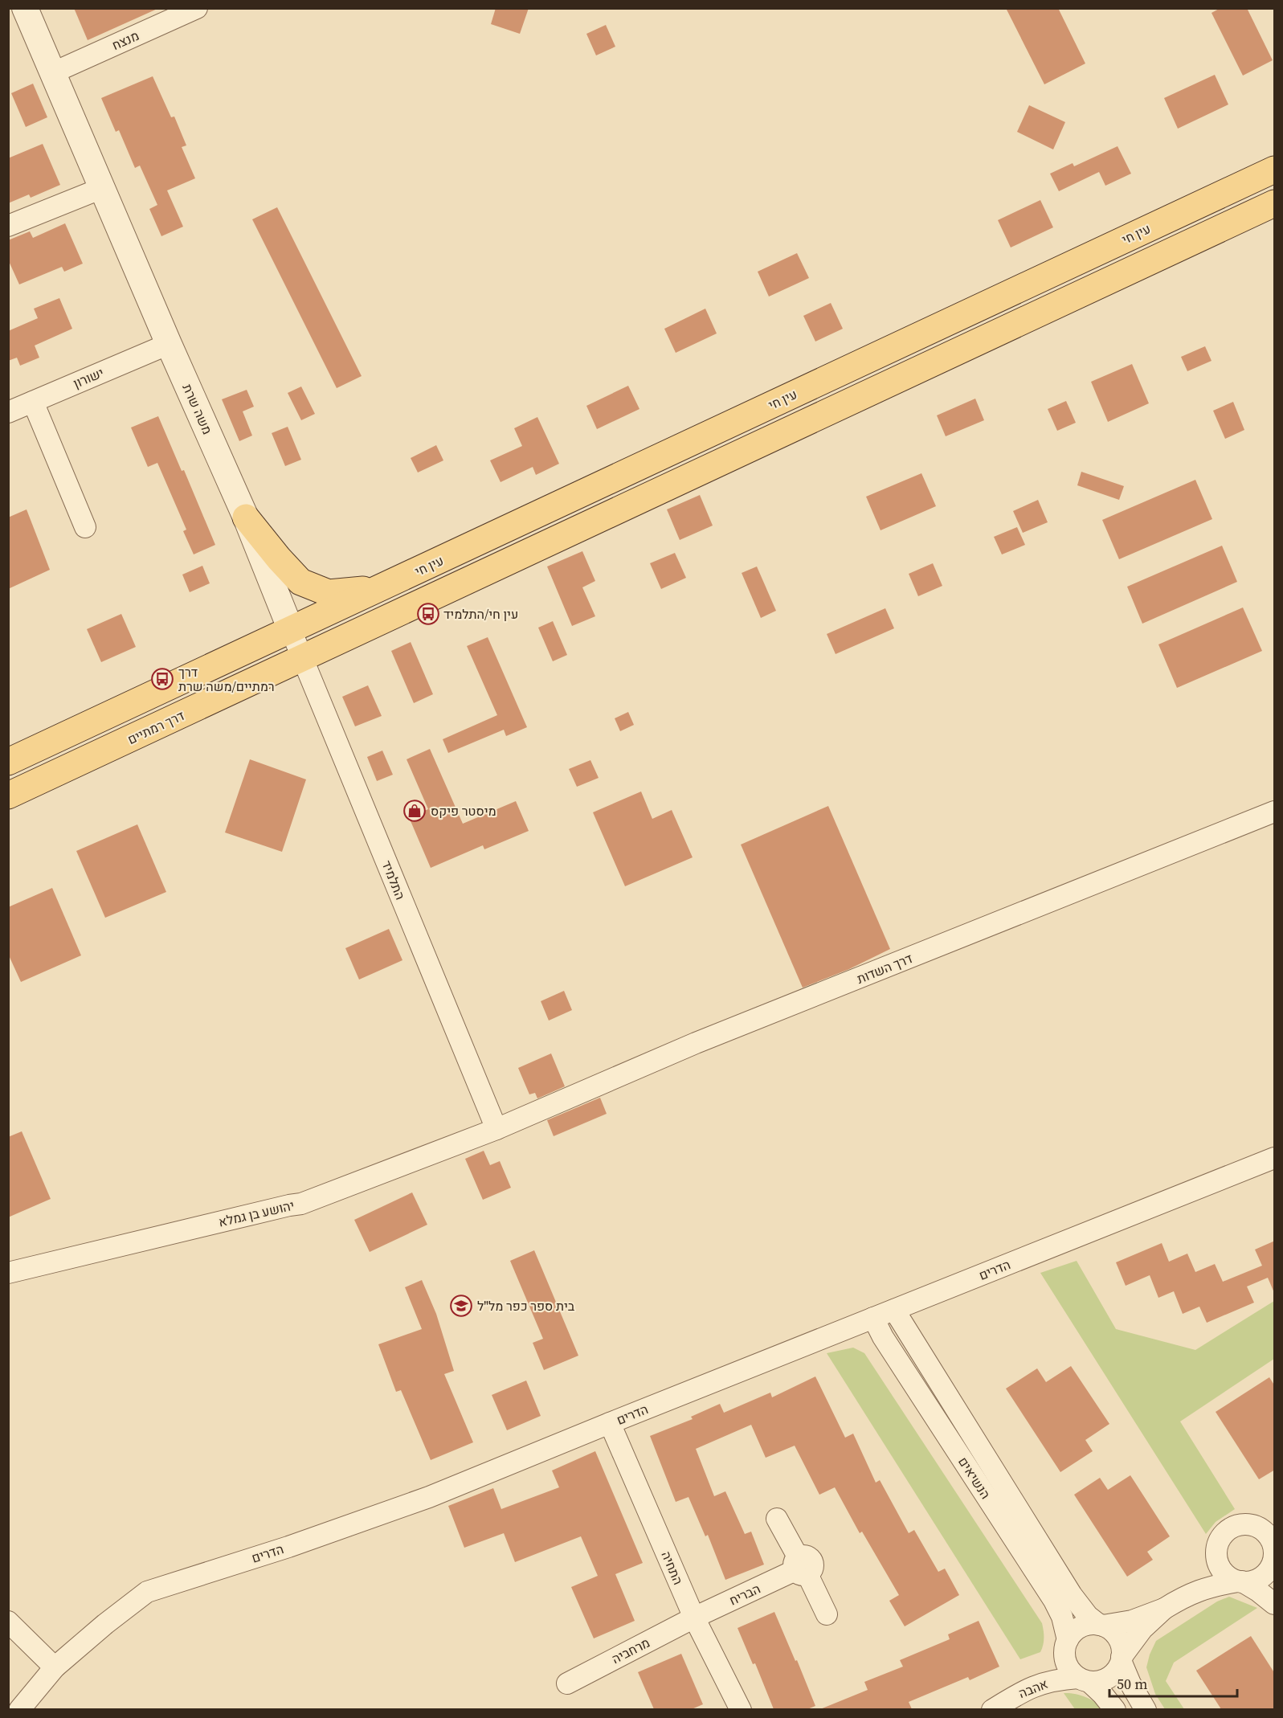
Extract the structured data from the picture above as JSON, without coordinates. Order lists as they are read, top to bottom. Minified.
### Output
{"streets":{"main road":["עין חי","דרך רמתיים"],"street":["מנצח","ישורון","משה שרת","התלמיד","דרך השדות","יהושע בן גמלא","הדרים","הנשיאים","התחיה","הבריח","מרחביה","אהבה"]},"crossings":[["מנצח","משה שרת"],["עין חי","משה שרת"],["עין חי","התלמיד"],["ישורון","משה שרת"],["משה שרת","התלמיד"],["דרך רמתיים","התלמיד"],["התלמיד","דרך השדות"],["התלמיד","יהושע בן גמלא"],["דרך השדות","יהושע בן גמלא"],["הדרים","הנשיאים"],["הדרים","התחיה"],["הנשיאים","אהבה"],["התחיה","הבריח"],["התחיה","מרחביה"],["הבריח","מרחביה"]],"places":{"bus stop":["עין חי/התלמיד","דרך רמתיים/משה שרת"],"shop":["מיסטר פיקס"],"school or university":["בית ספר כפר מל\"ל"]},"scale_bar":"50 m"}
